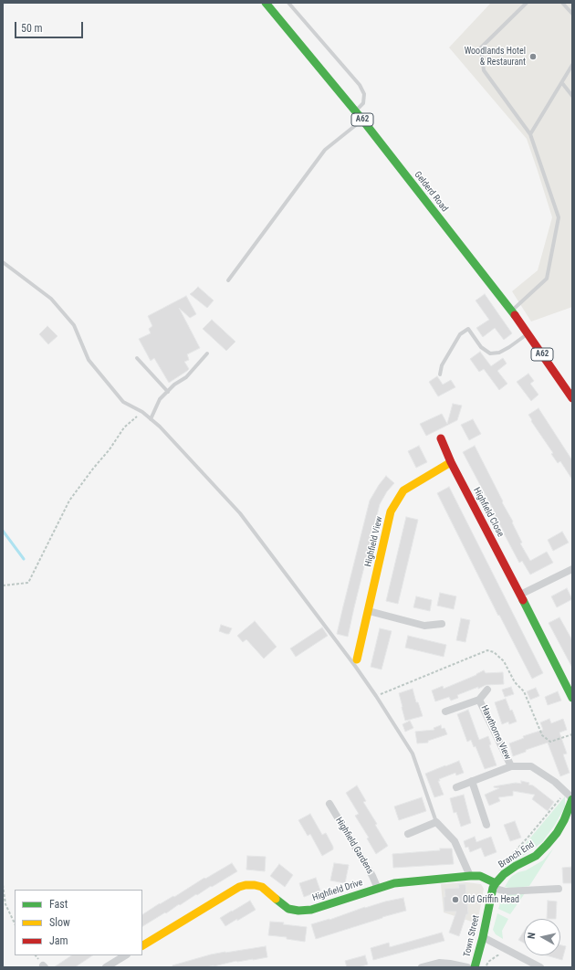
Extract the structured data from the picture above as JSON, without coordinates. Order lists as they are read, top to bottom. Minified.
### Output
{"streets":{"street":["A62","Gelderd Road","Highfield Close","Highfield View","Hawthorne View","Highfield Gardens","Branch End","Highfield Drive","Town Street"]},"crossings":[["Highfield Close","Highfield View"],["Highfield Gardens","Highfield Drive"],["Branch End","Highfield Drive"],["Branch End","Town Street"],["Highfield Drive","Town Street"]],"places":["Woodlands Hotel & Restaurant","Old Griffin Head"],"legend":["Fast","Slow","Jam"],"scale_bar":"50 m","north":"left"}
